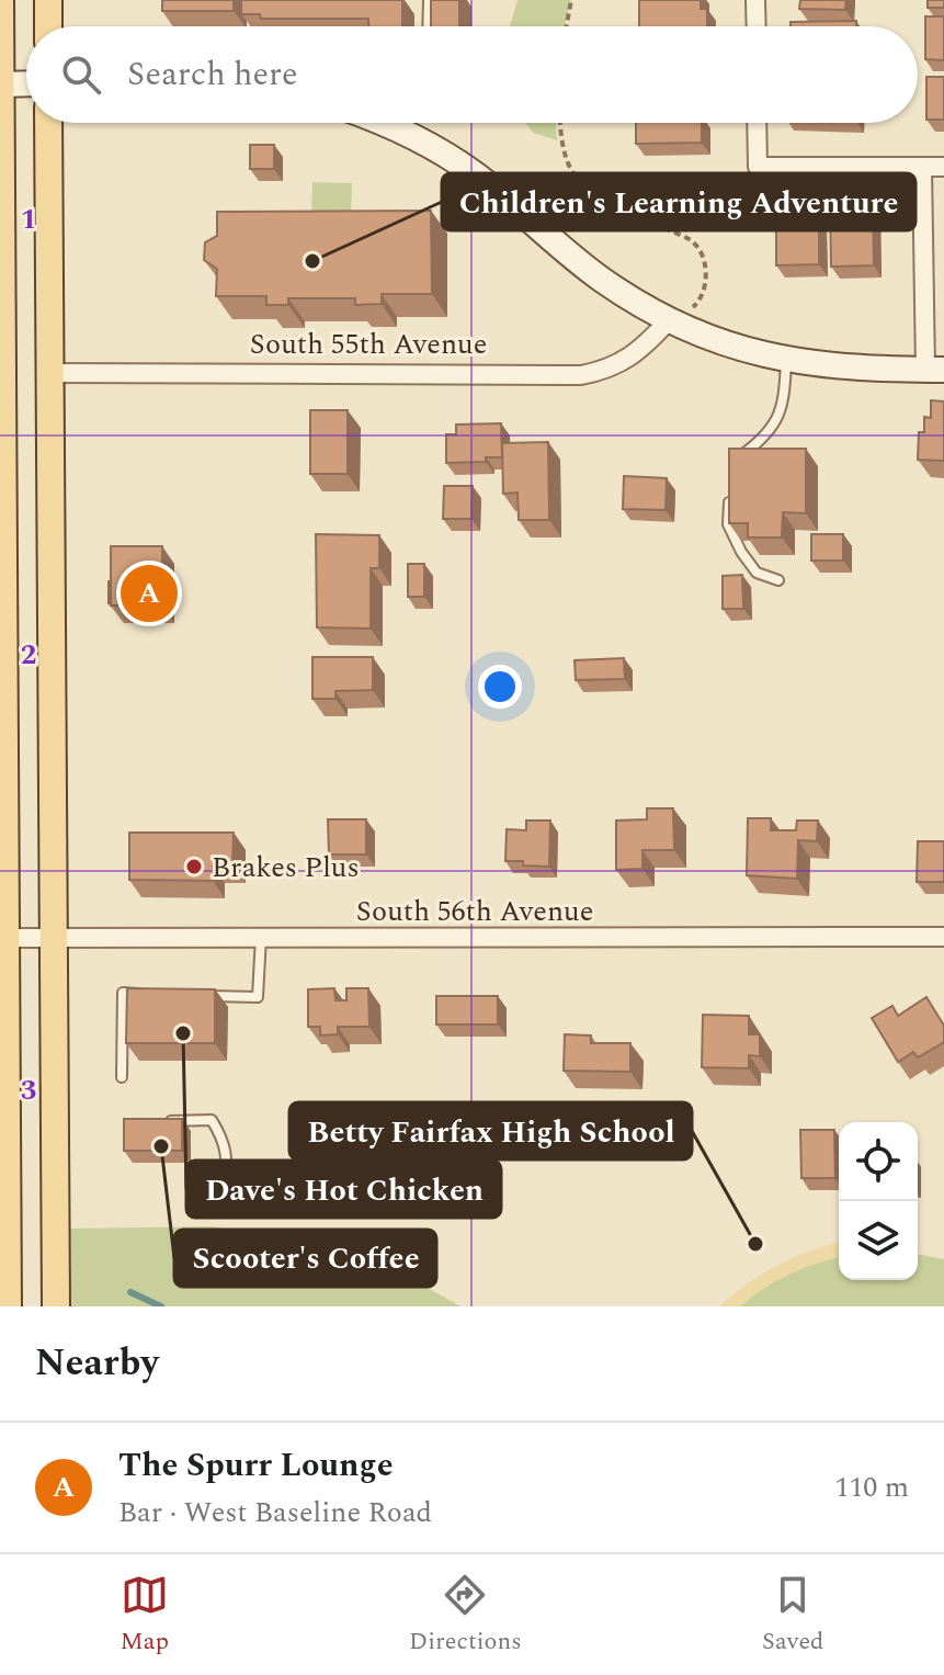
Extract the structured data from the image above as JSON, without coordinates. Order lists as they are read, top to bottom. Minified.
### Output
{"streets":{"street":["South 55th Avenue","South 56th Avenue"]},"places":["Children's Learning Adventure","Brakes Plus","Dave's Hot Chicken","Scooter's Coffee","Betty Fairfax High School"],"page":{"search":"Search here","pins":"A","heading":"Nearby","list":[{"mark":"A","name":"The Spurr Lounge","note":"Bar · West Baseline Road","value":"110 m"}],"nav":["Map","Directions","Saved"]},"grid":{"rows":["1","2","3"]}}
